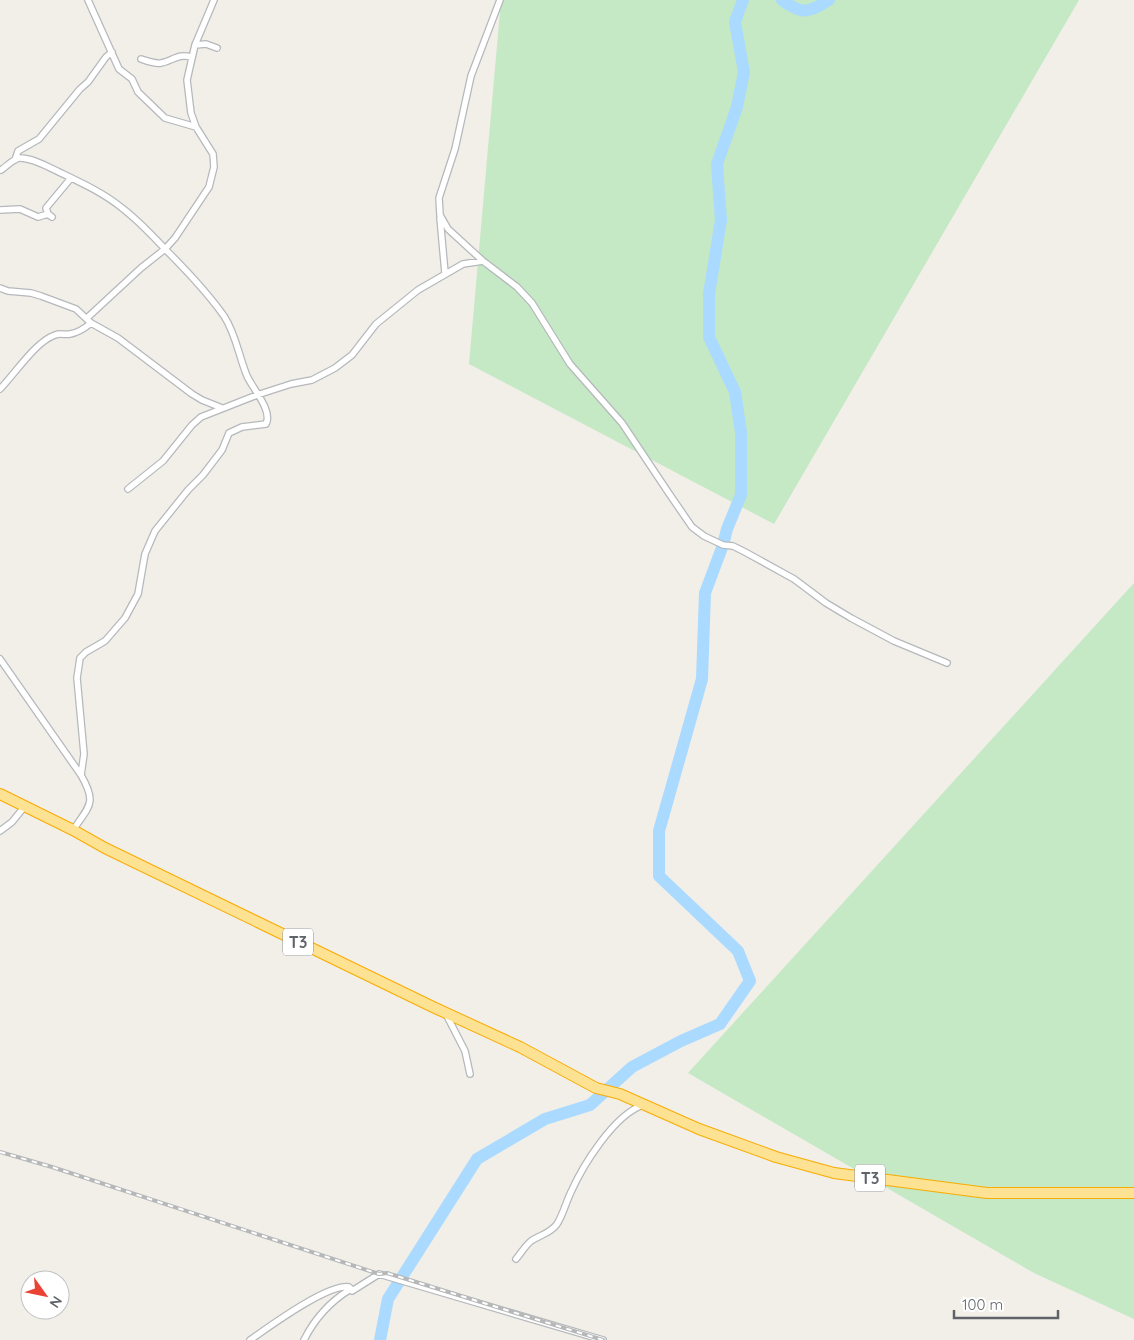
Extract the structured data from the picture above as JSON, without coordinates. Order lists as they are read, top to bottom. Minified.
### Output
{"streets":{"highway":["T3"]},"scale_bar":"100 m","north":"bottom right"}
